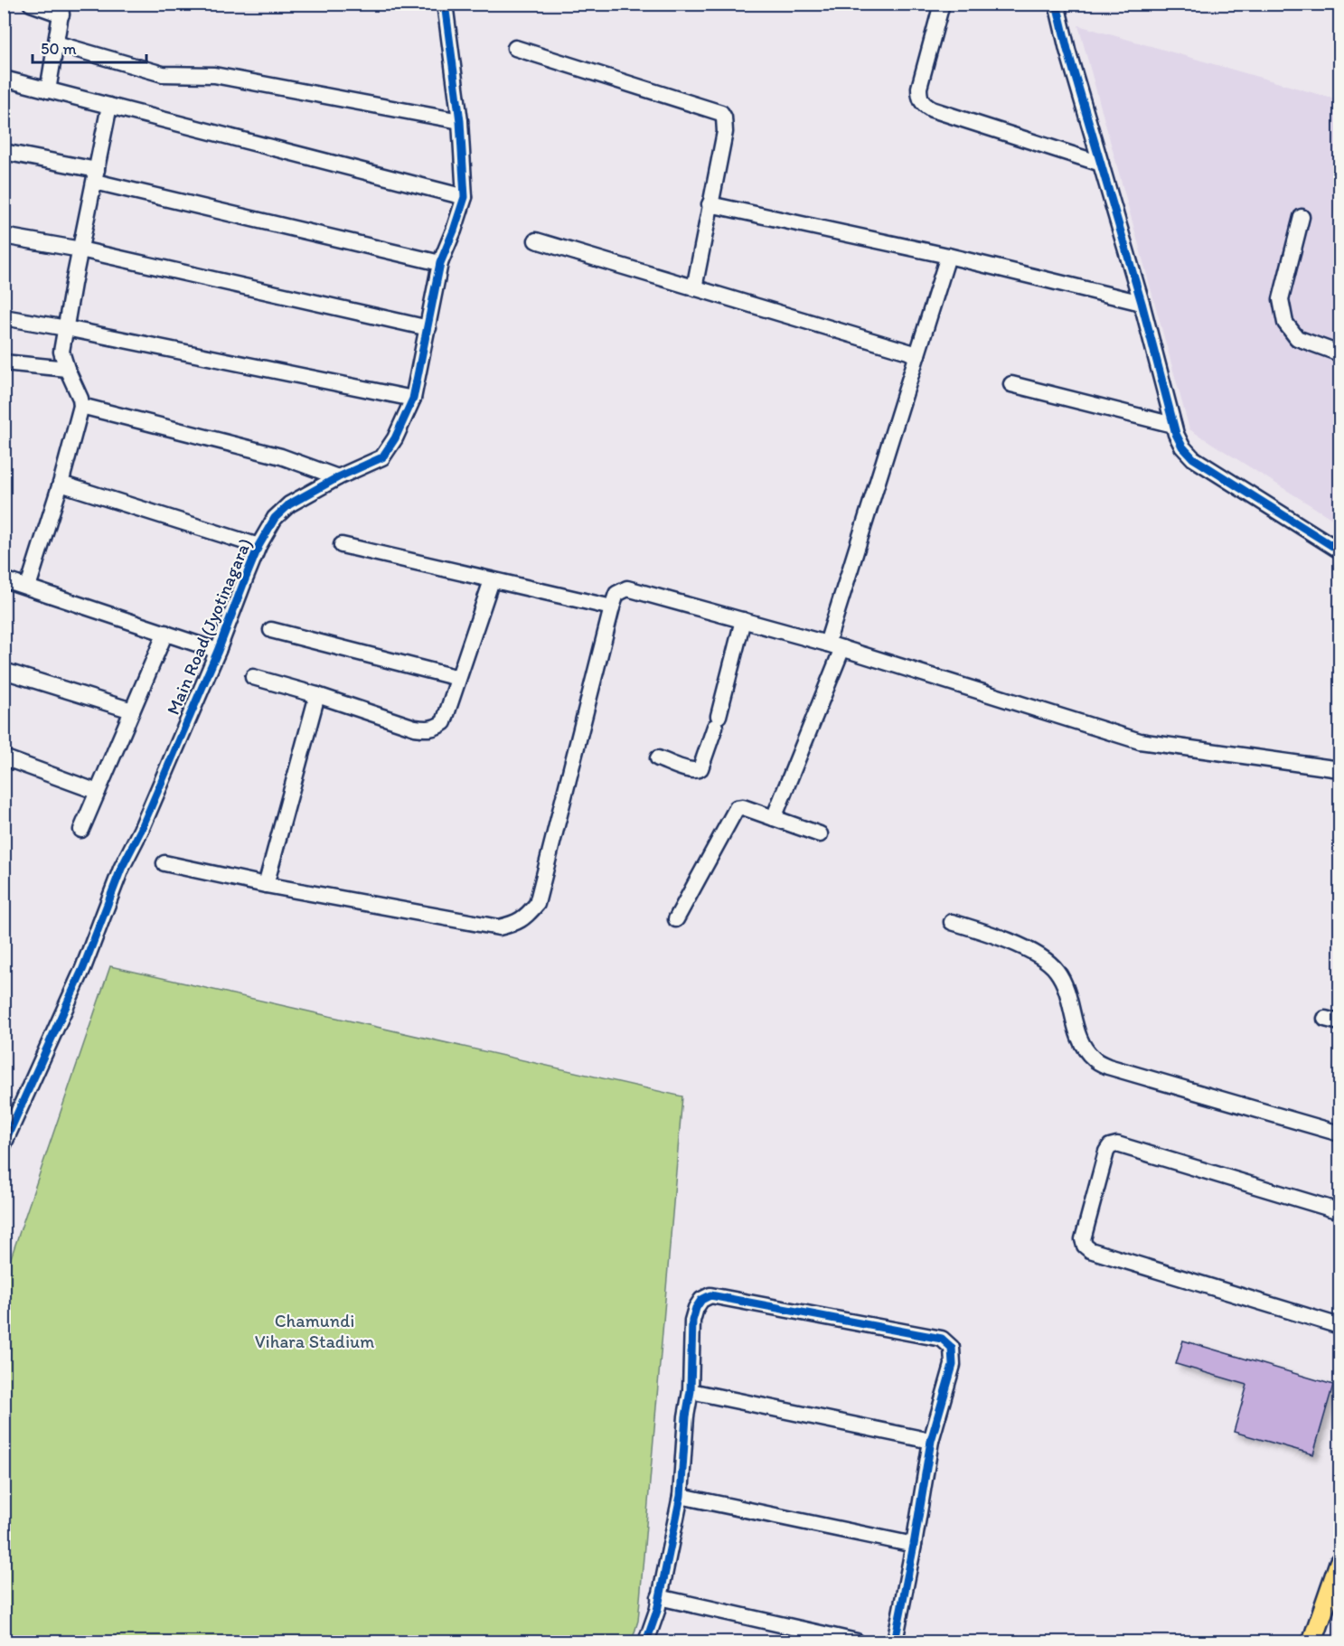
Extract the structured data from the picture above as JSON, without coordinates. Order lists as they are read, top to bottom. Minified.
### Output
{"streets":{"street":["Main Road (Jyotinagara)"]},"parks":["Chamundi Vihara Stadium"],"scale_bar":"50 m"}
